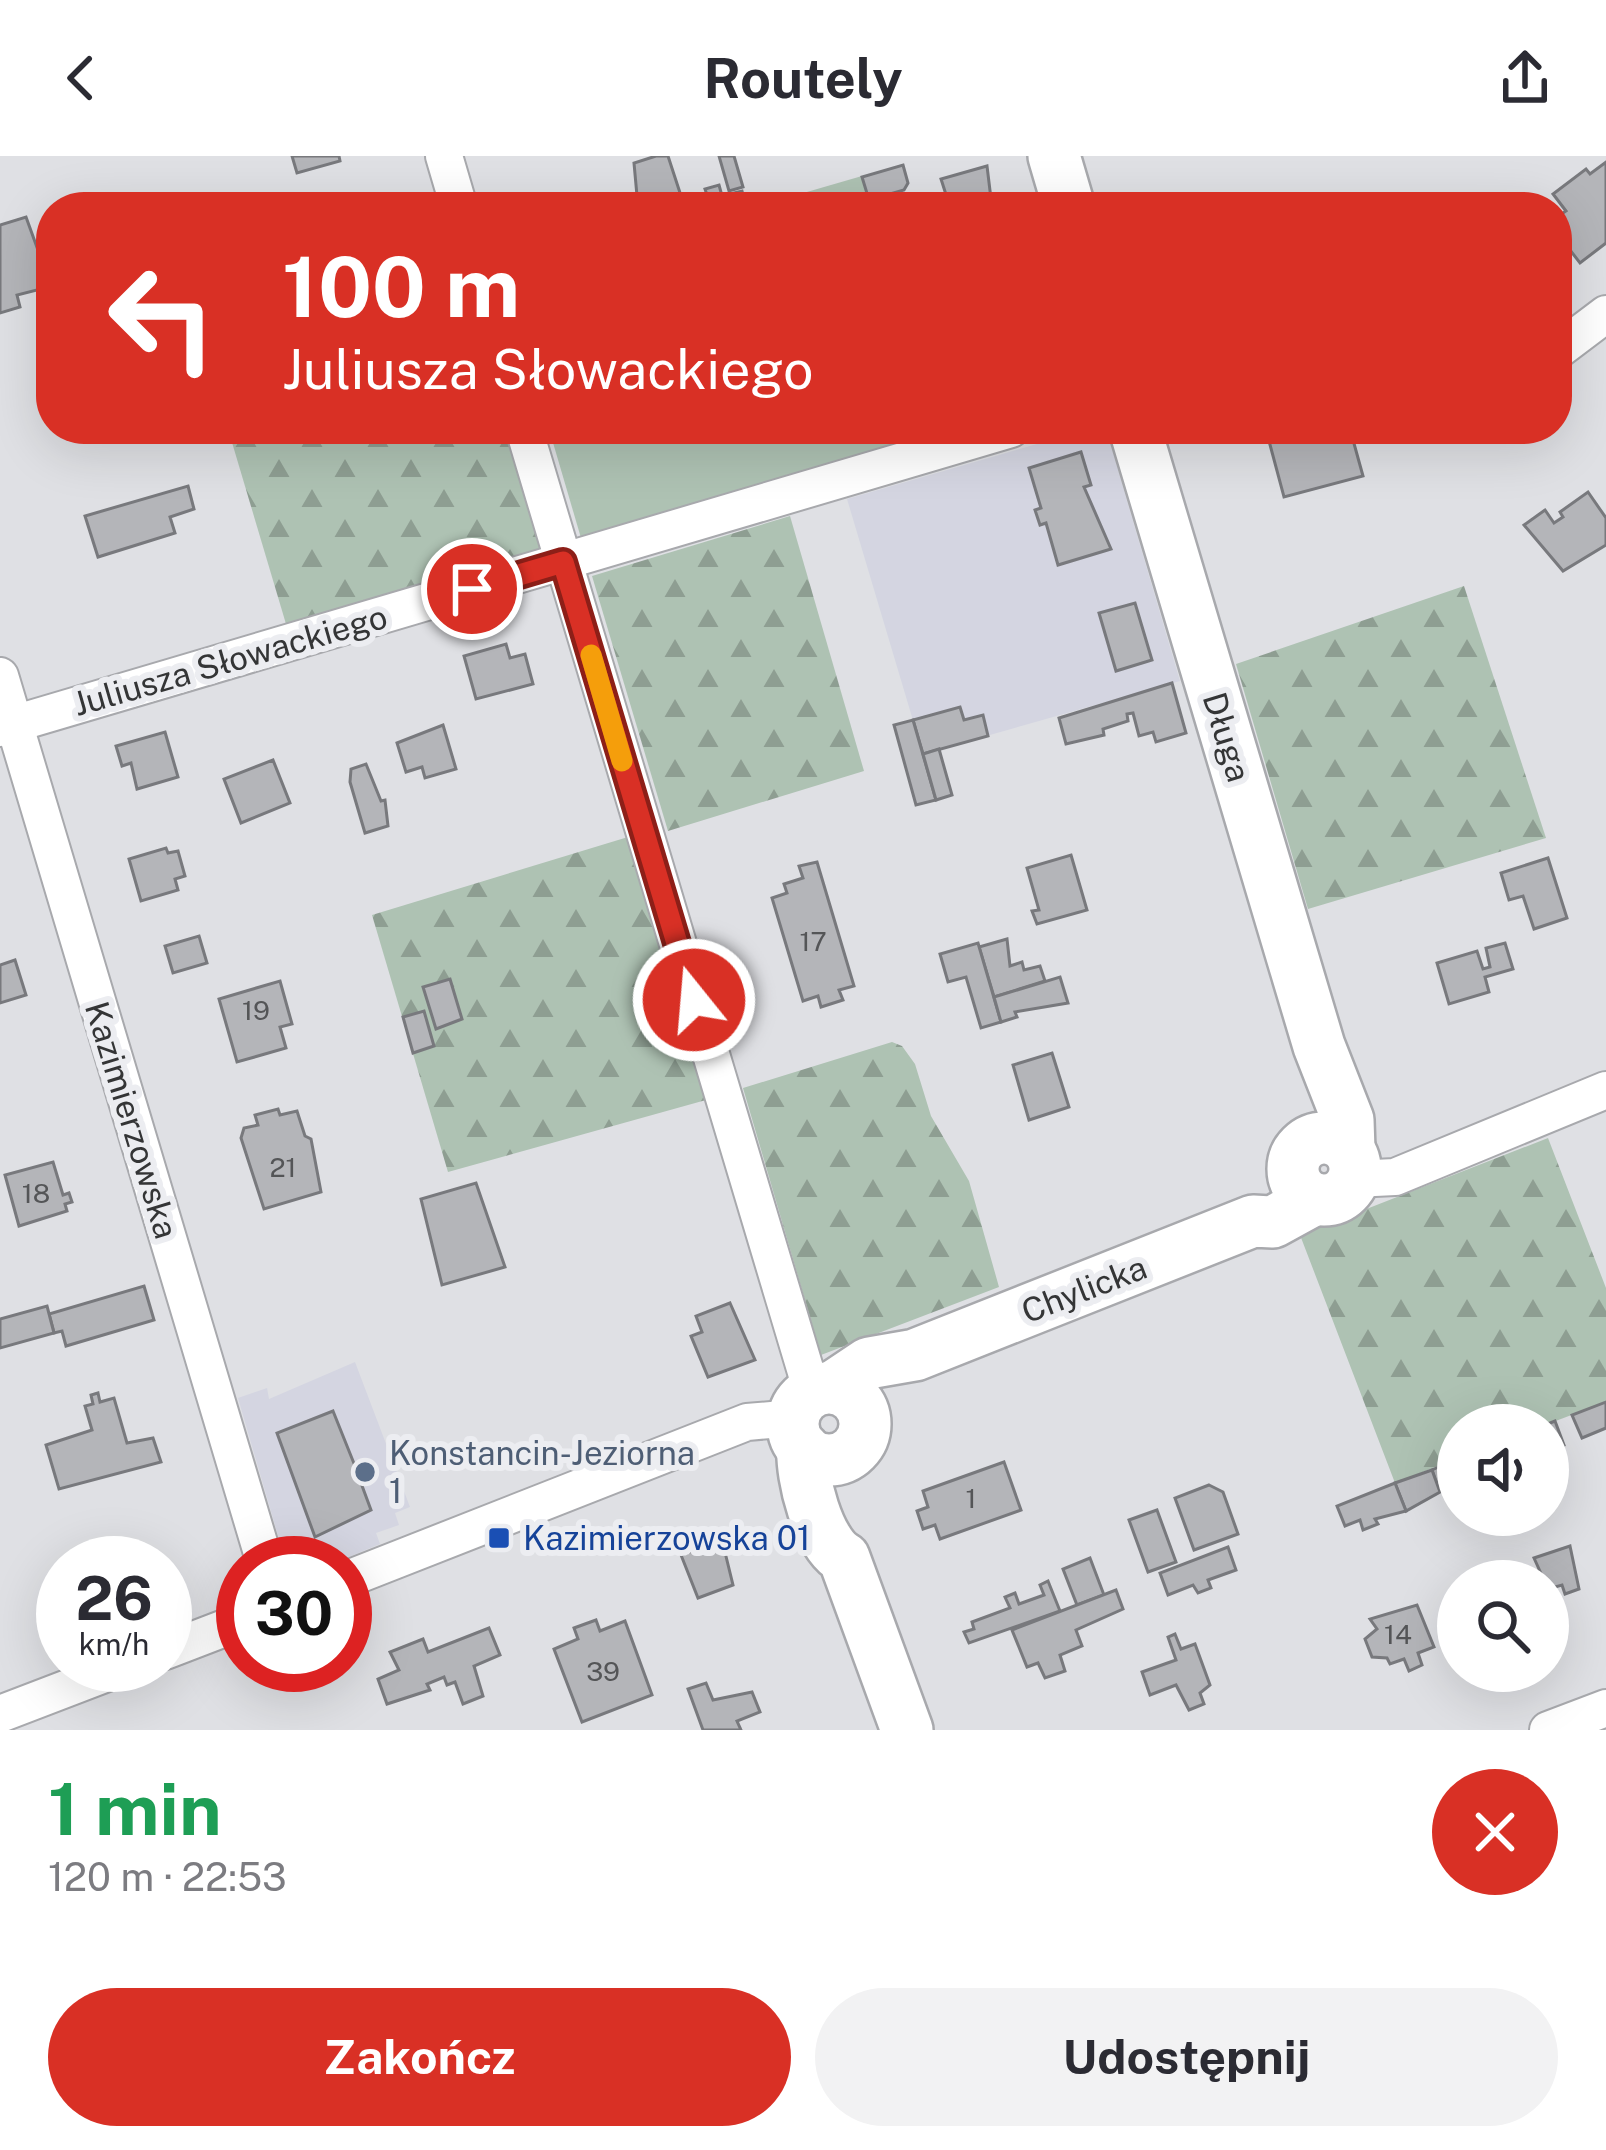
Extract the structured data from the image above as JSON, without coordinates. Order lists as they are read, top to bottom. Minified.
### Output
{"streets":{"street":["Juliusza Słowackiego","Długa","Kazimierzowska","Chylicka"]},"crossings":[["Juliusza Słowackiego","Kazimierzowska"],["Długa","Chylicka"]],"places":{"other":["Konstancin-Jeziorna 1"],"transit":["Kazimierzowska 01"]},"house_numbers":["17","19","21","18","1","14","39"],"page":{"header":"Routely","turn":["100 m","Juliusza Słowackiego"],"speed":"26 km/h","limit":"30","heading":["1 min","120 m · 22:53"],"buttons":["Zakończ","Udostępnij"]}}
